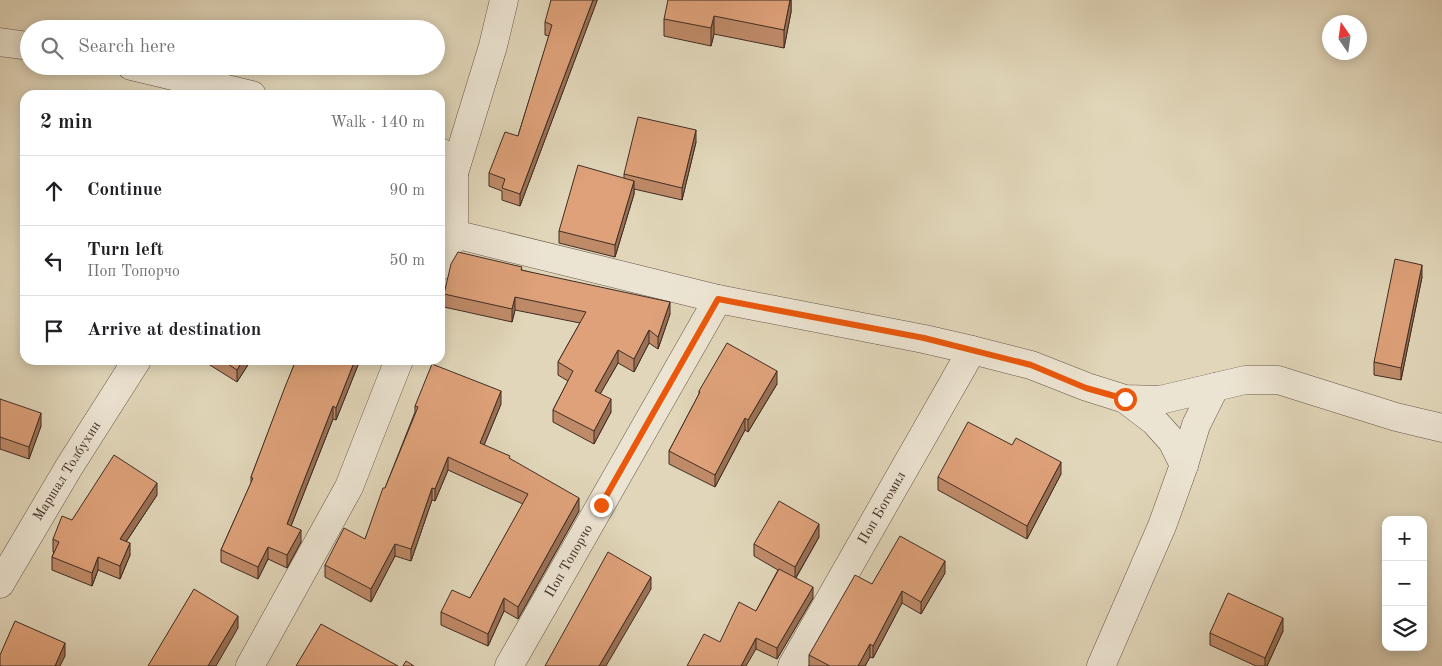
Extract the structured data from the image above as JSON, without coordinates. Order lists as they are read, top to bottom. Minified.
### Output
{"streets":{"street":["Маршал Толбухин","Поп Богомил","Поп Топорчо"]},"north":"top","page":{"search":"Search here","heading":["2 min","Walk · 140 m"],"list":[["Continue","90 m"],["Turn left","Поп Топорчо","50 m"],"Arrive at destination"],"map_buttons":["+","−"]}}
